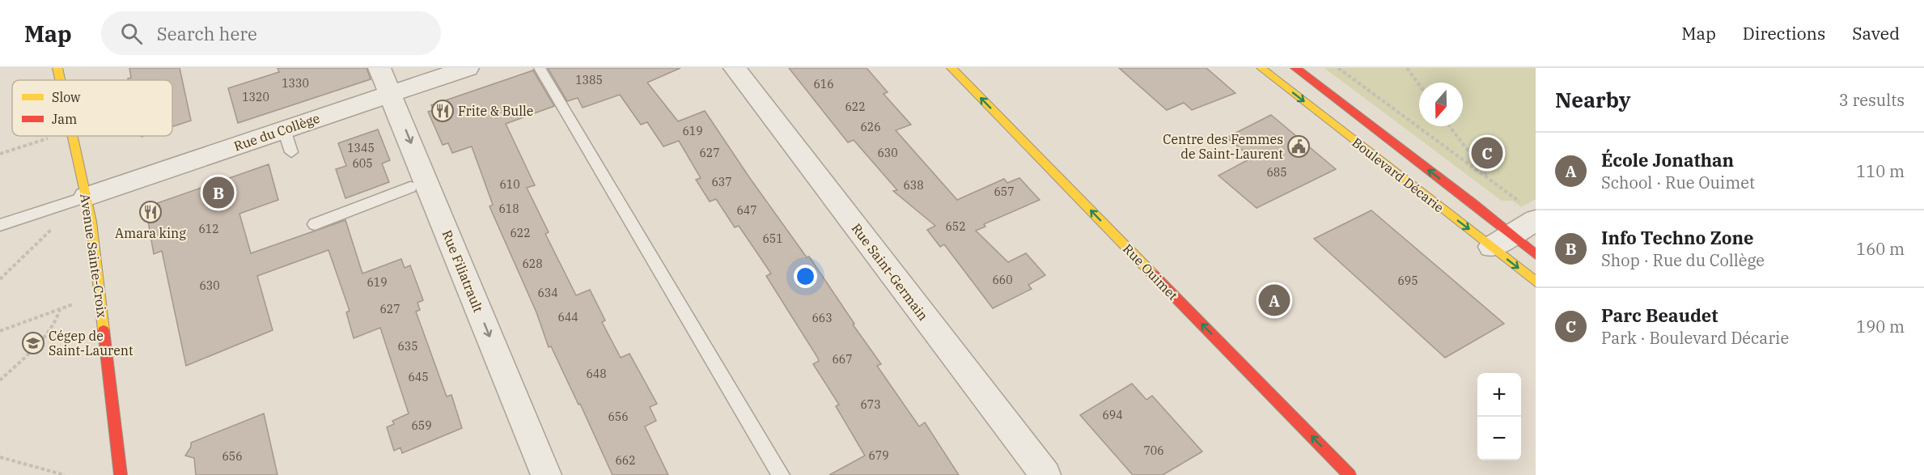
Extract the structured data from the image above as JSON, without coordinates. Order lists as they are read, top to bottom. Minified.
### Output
{"streets":{"street":["Rue du Collège","Boulevard Décarie","Avenue Sainte-Croix","Rue Filiatrault","Rue Saint-Germain","Rue Ouimet"]},"crossings":[["Rue du Collège","Avenue Sainte-Croix"],["Rue du Collège","Rue Filiatrault"]],"one_way":["Rue Filiatrault","Rue Ouimet"],"places":{"restaurant":["Frite & Bulle","Amara king"],"public building":["Centre des Femmes de Saint-Laurent"],"school or university":["Cégep de Saint-Laurent"]},"house_numbers":["1385","1330","616","1320","622","626","619","1345","627","630","605","685","637","610","638","657","618","647","652","612","622","651","628","660","695","619","630","634","627","644","663","635","667","648","645","673","694","656","659","706","679","656","662"],"legend":["Slow","Jam"],"north":"bottom","page":{"header":"Map","search":"Search here","nav":["Map","Directions","Saved"],"heading":["Nearby","3 results"],"list":[{"mark":"A","name":"École Jonathan","note":"School · Rue Ouimet","value":"110 m"},{"mark":"B","name":"Info Techno Zone","note":"Shop · Rue du Collège","value":"160 m"},{"mark":"C","name":"Parc Beaudet","note":"Park · Boulevard Décarie","value":"190 m"}],"pins":["C","B","A"],"map_buttons":["+","−"]}}
